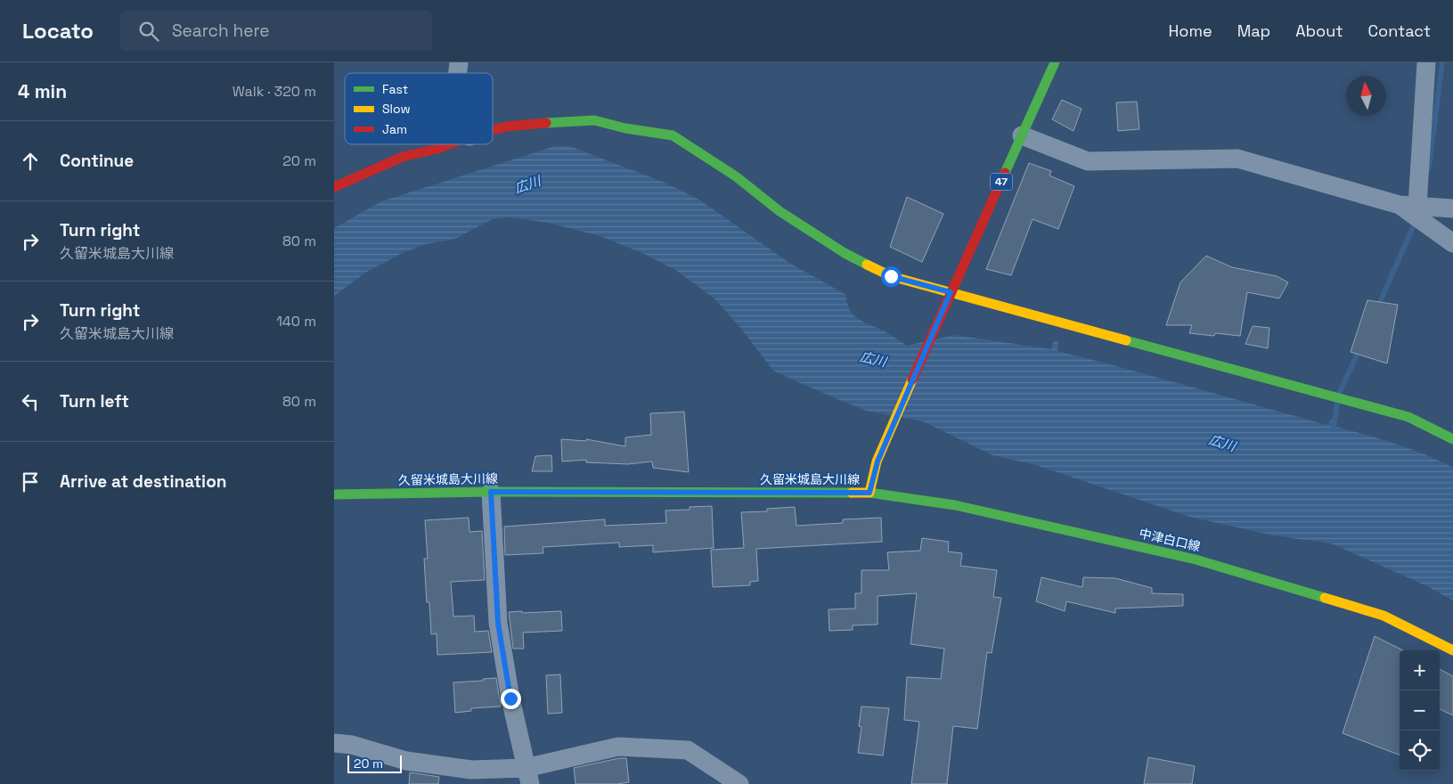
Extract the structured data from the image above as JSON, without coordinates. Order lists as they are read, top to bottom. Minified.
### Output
{"streets":{"main road":["47","久留米城島大川線","中津白口線"]},"crossings":[["久留米城島大川線","中津白口線"]],"water":["広川"],"legend":["Fast","Slow","Jam"],"scale_bar":"20 m","north":"top","page":{"header":"Locato","search":"Search here","nav":["Home","Map","About","Contact"],"heading":["4 min","Walk · 320 m"],"list":[["Continue","20 m"],["Turn right","久留米城島大川線","80 m"],["Turn right","久留米城島大川線","140 m"],["Turn left","80 m"],"Arrive at destination"],"map_buttons":["+","−"],"scale":"20 m"}}
